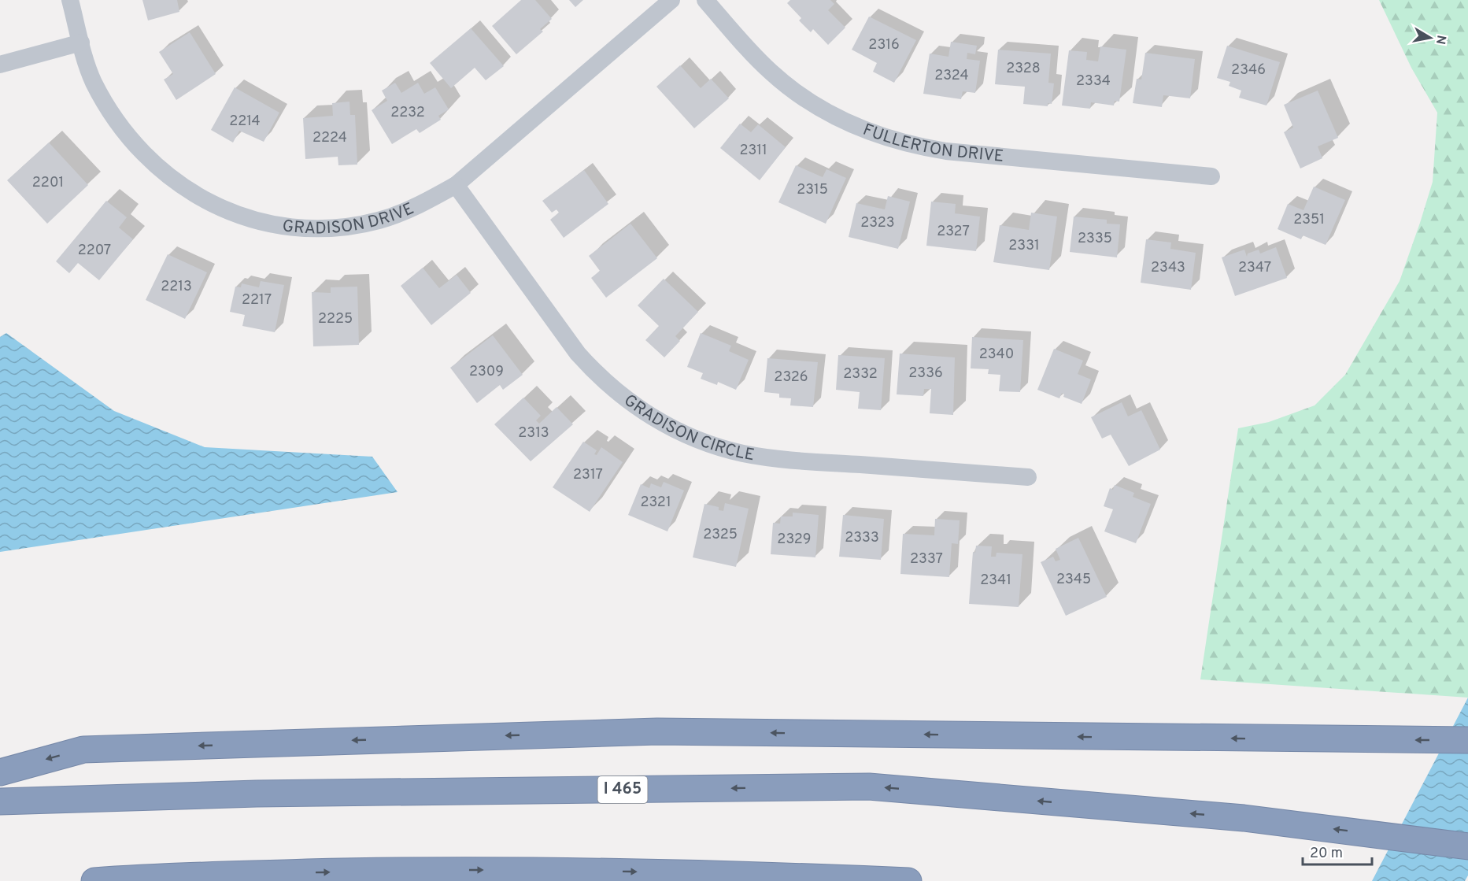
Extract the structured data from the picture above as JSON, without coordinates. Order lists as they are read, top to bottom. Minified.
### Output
{"streets":{"highway":["I 465"],"street":["FULLERTON DRIVE","GRADISON DRIVE","GRADISON CIRCLE"]},"crossings":[["GRADISON DRIVE","GRADISON CIRCLE"]],"house_numbers":["2316","2328","2346","2324","2334","2232","2214","2224","2311","2201","2315","2351","2323","2327","2335","2331","2207","2343","2347","2213","2217","2225","2340","2309","2336","2332","2326","2313","2317","2321","2325","2333","2329","2337","2345","2341"],"scale_bar":"20 m","north":"right"}
